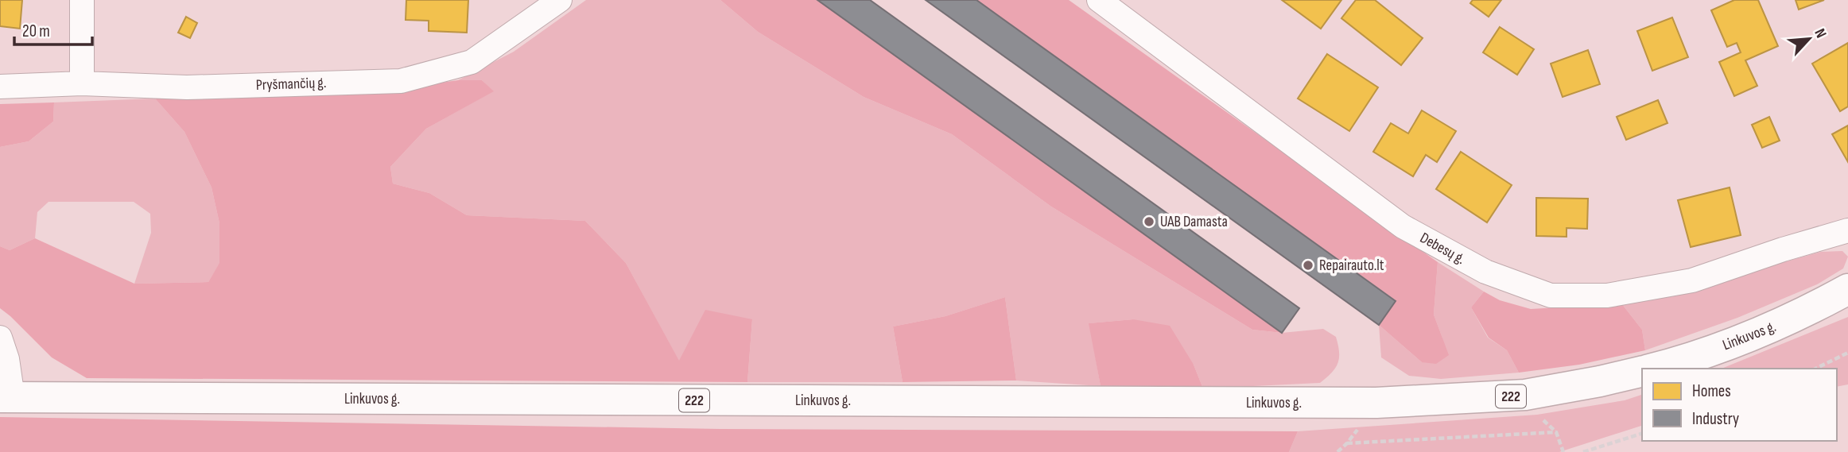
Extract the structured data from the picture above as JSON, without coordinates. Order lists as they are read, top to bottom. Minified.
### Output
{"streets":{"main road":["Linkuvos g.","222"],"street":["Pryšmančių g.","Debesų g."]},"places":["UAB Damasta","Repairauto.lt"],"legend":["Homes","Industry"],"scale_bar":"20 m","north":"top right"}
